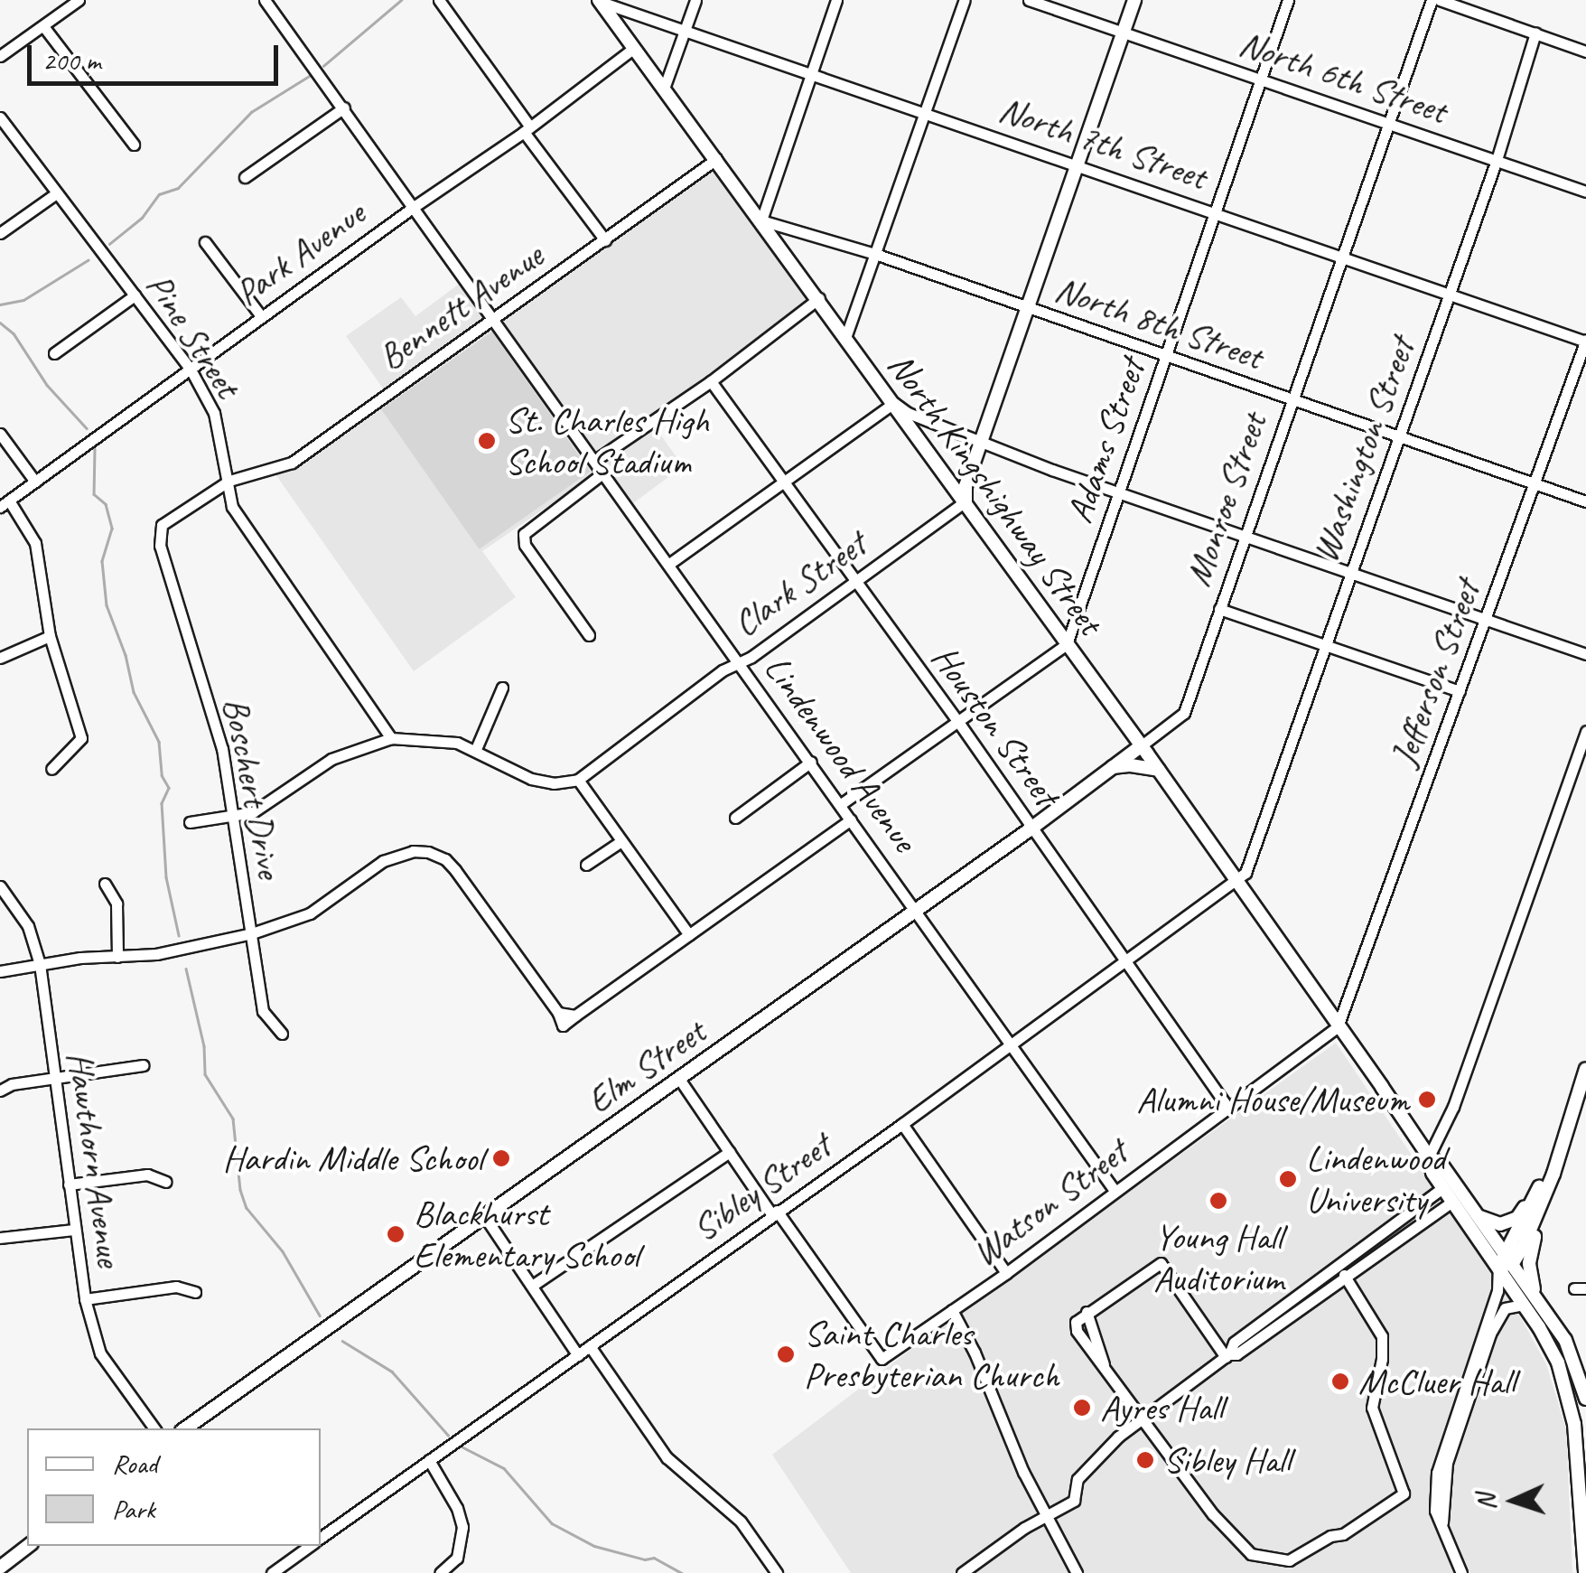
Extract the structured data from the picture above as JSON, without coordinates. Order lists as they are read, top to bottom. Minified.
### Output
{"streets":{"main road":["North Kingshighway Street","Elm Street"],"street":["North 6th Street","North 7th Street","Park Avenue","Bennett Avenue","North 8th Street","Pine Street","Adams Street","Washington Street","Monroe Street","Clark Street","Jefferson Street","Houston Street","Lindenwood Avenue","Boschert Drive","Hawthorn Avenue","Sibley Street","Watson Street"]},"crossings":[["North 6th Street","Adams Street"],["North 6th Street","Washington Street"],["North 6th Street","Monroe Street"],["North 7th Street","Adams Street"],["North 7th Street","Washington Street"],["North 7th Street","North Kingshighway Street"],["North 7th Street","Monroe Street"],["North 7th Street","Jefferson Street"],["Park Avenue","Pine Street"],["Park Avenue","North Kingshighway Street"],["Park Avenue","Lindenwood Avenue"],["Bennett Avenue","Pine Street"],["Bennett Avenue","North Kingshighway Street"],["Bennett Avenue","Lindenwood Avenue"],["Bennett Avenue","Boschert Drive"],["North 8th Street","Adams Street"],["North 8th Street","Washington Street"],["North 8th Street","North Kingshighway Street"],["North 8th Street","Monroe Street"],["North 8th Street","Jefferson Street"],["Pine Street","Boschert Drive"],["Adams Street","North Kingshighway Street"],["Washington Street","North Kingshighway Street"],["Washington Street","Sibley Street"],["North Kingshighway Street","Monroe Street"],["North Kingshighway Street","Clark Street"],["North Kingshighway Street","Jefferson Street"],["North Kingshighway Street","Elm Street"],["North Kingshighway Street","Sibley Street"],["North Kingshighway Street","Watson Street"],["Monroe Street","Elm Street"],["Clark Street","Houston Street"],["Clark Street","Lindenwood Avenue"],["Jefferson Street","Watson Street"],["Houston Street","Elm Street"],["Houston Street","Sibley Street"],["Houston Street","Watson Street"],["Lindenwood Avenue","Elm Street"],["Lindenwood Avenue","Sibley Street"],["Lindenwood Avenue","Watson Street"],["Sibley Street","Watson Street"]],"places":["St. Charles High School Stadium","Alumni House/Museum","Hardin Middle School","Lindenwood University","Young Hall Auditorium","Blackhurst Elementary School","Saint Charles Presbyterian Church","McCluer Hall","Ayres Hall","Sibley Hall"],"legend":["Road","Park"],"scale_bar":"200 m","north":"left"}
